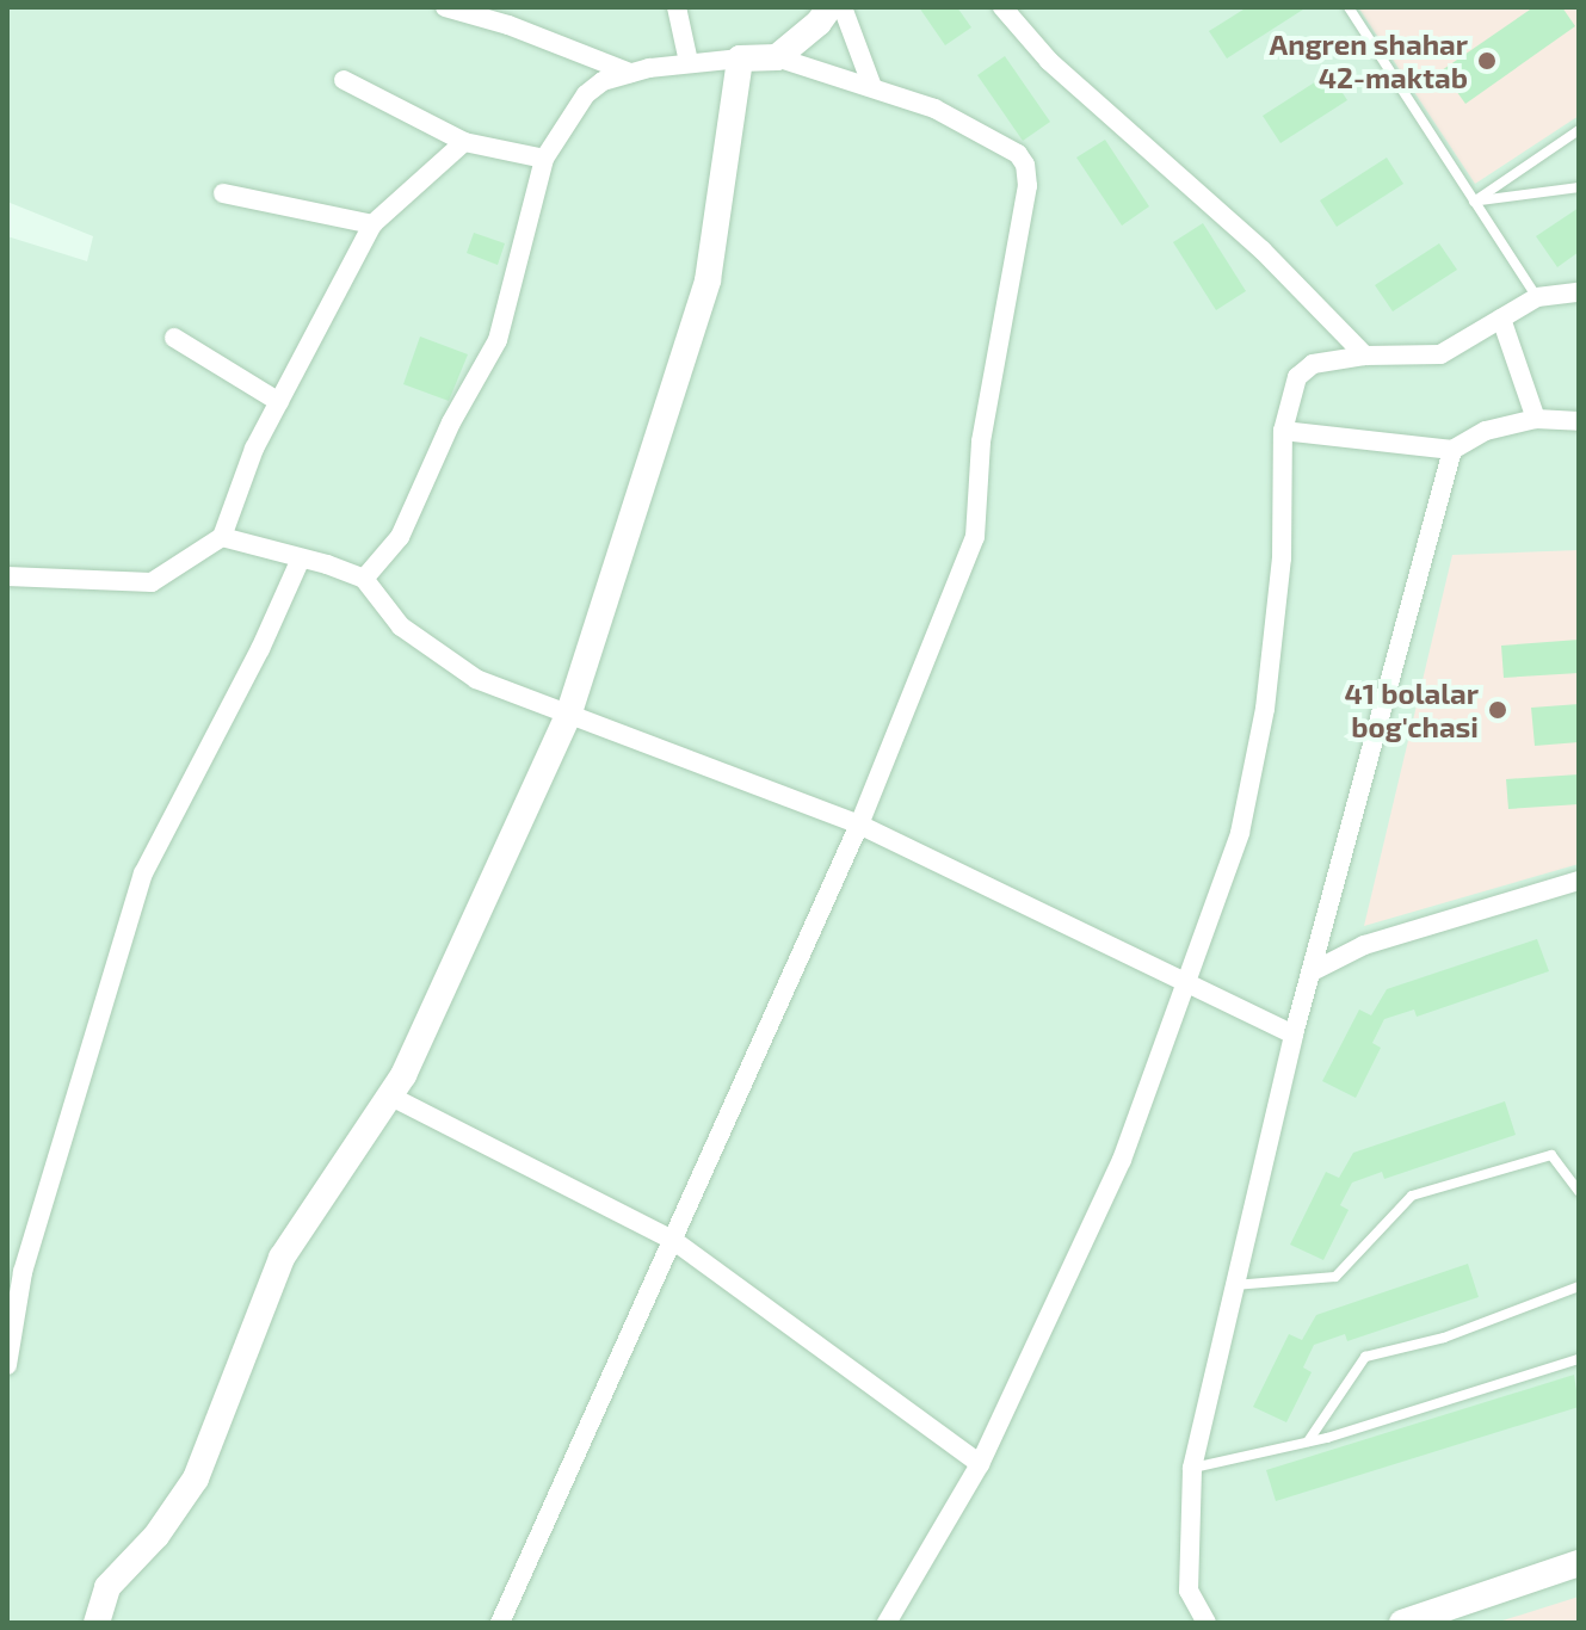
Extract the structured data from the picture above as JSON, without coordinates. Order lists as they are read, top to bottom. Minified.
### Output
{"places":["Angren shahar 42-maktab","41 bolalar bog'chasi"]}
